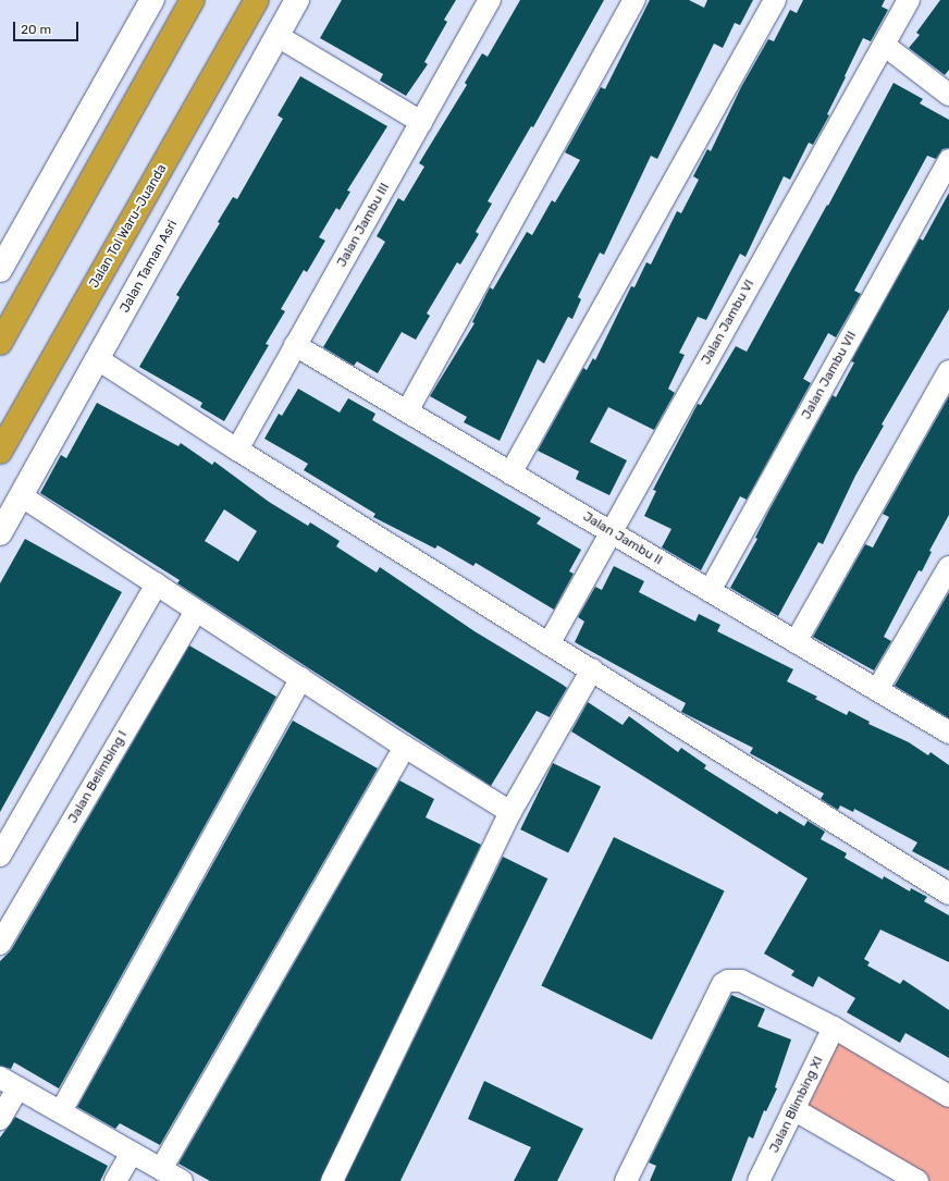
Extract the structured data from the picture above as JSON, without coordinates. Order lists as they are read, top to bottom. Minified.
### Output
{"streets":{"highway":["Jalan Tol Waru–Juanda"],"main road":["Jalan Taman Asri"],"street":["Jalan Jambu III","Jalan Jambu VI","Jalan Jambu VII","Jalan Jambu II","Jalan Belimbing I","Jalan Blimbing XI"]},"crossings":[["Jalan Jambu III","Jalan Jambu II"],["Jalan Jambu VI","Jalan Jambu II"],["Jalan Jambu VII","Jalan Jambu II"]],"scale_bar":"20 m"}
